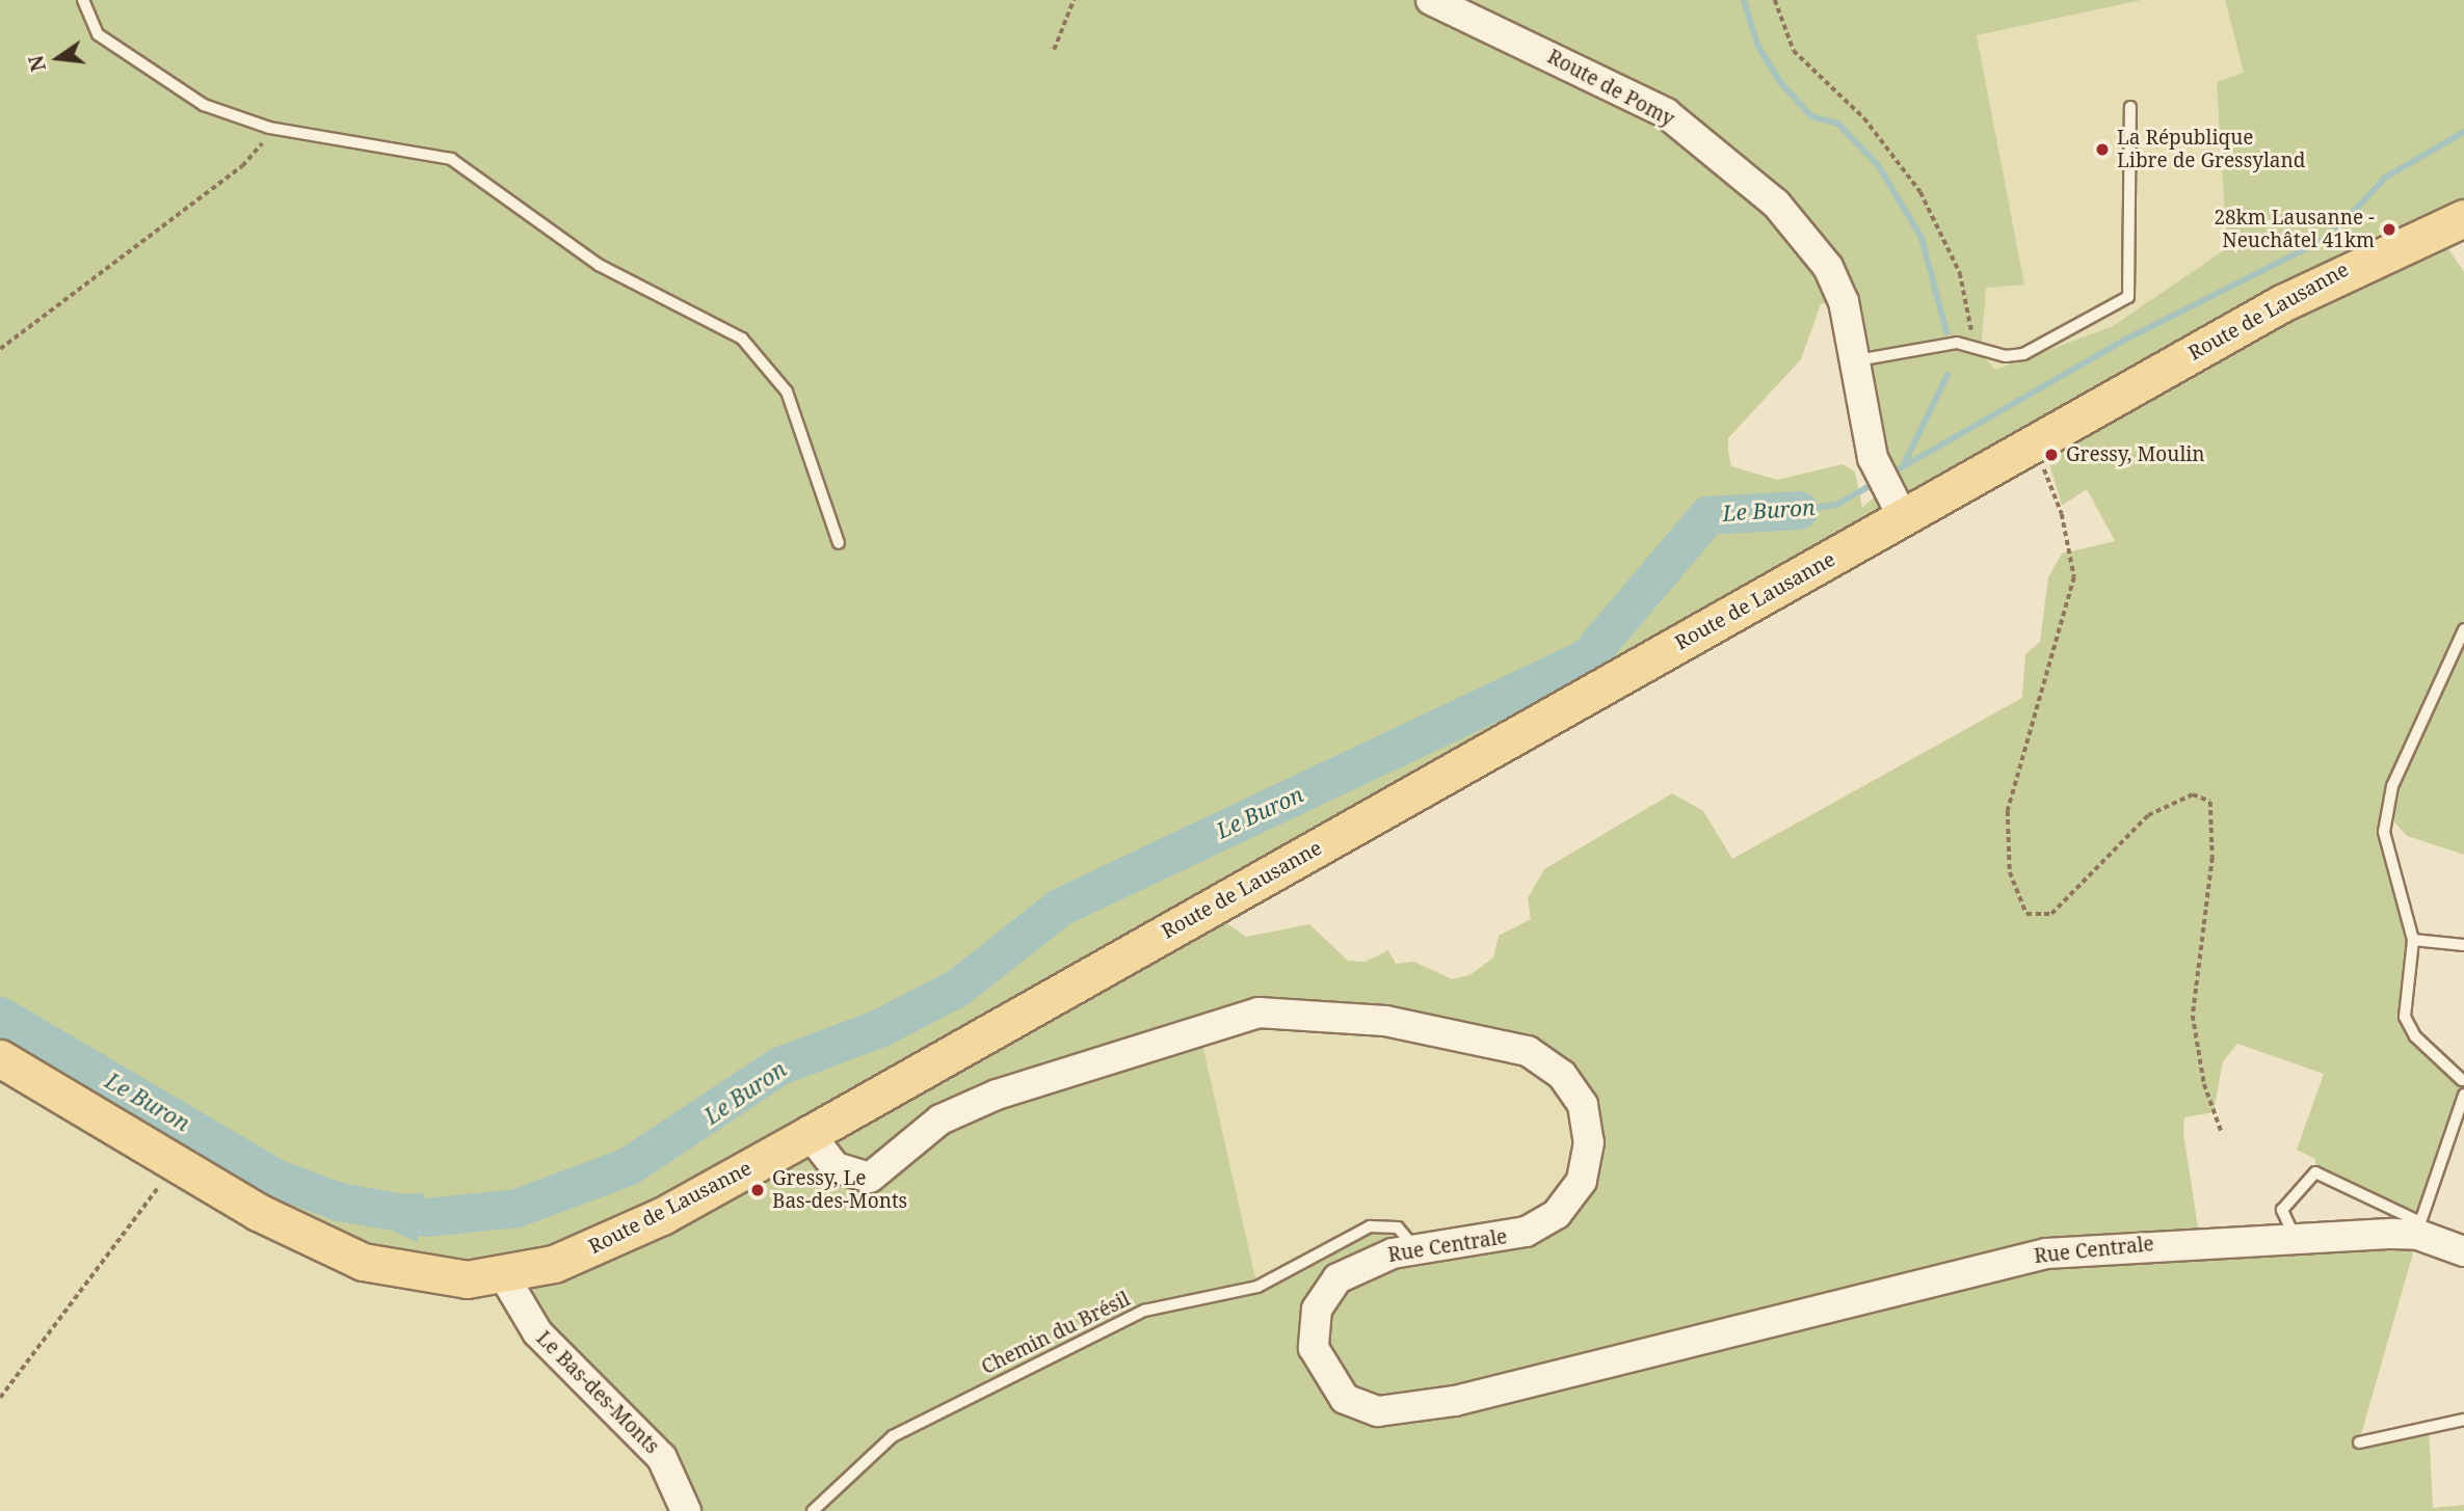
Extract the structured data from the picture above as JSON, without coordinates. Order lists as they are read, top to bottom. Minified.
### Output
{"streets":{"main road":["Route de Lausanne"],"street":["Route de Pomy","Rue Centrale","Le Bas-des-Monts"],"lane":["Chemin du Brésil"]},"crossings":[["Route de Pomy","Route de Lausanne"],["Route de Lausanne","Rue Centrale"],["Route de Lausanne","Le Bas-des-Monts"],["Rue Centrale","Chemin du Brésil"]],"water":["Le Buron"],"places":["La République Libre de Gressyland","28km Lausanne - Neuchâtel 41km","Gressy, Moulin","Gressy, Le Bas-des-Monts"],"north":"left"}
